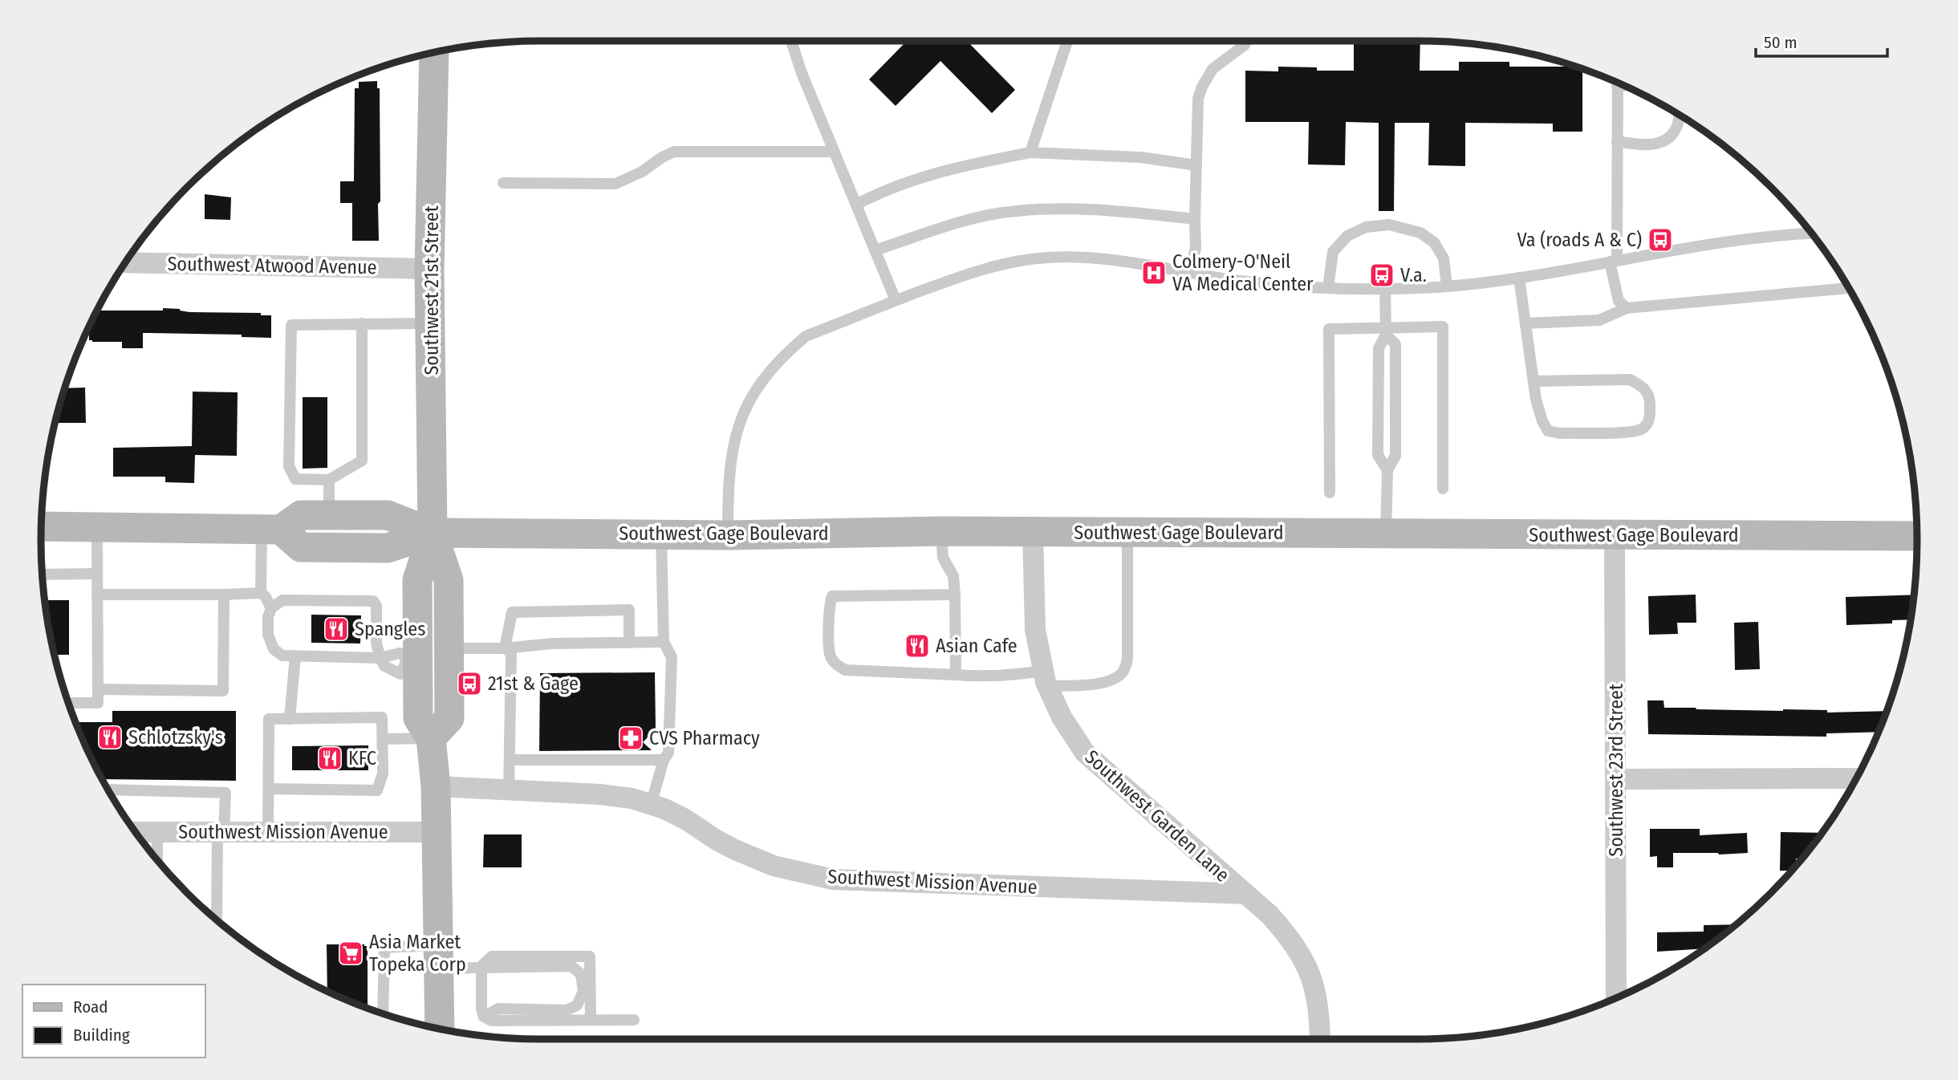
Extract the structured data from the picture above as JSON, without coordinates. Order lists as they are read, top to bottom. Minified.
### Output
{"streets":{"main road":["Southwest 21st Street","Southwest Gage Boulevard"],"street":["Southwest Atwood Avenue","Southwest 23rd Street","Southwest Garden Lane","Southwest Mission Avenue"]},"crossings":[["Southwest Atwood Avenue","Southwest 21st Street"],["Southwest 21st Street","Southwest Gage Boulevard"],["Southwest 21st Street","Southwest Mission Avenue"],["Southwest Gage Boulevard","Southwest 23rd Street"],["Southwest Gage Boulevard","Southwest Garden Lane"],["Southwest Garden Lane","Southwest Mission Avenue"]],"places":{"bus stop":["Va (roads A & C)","V.a.","21st & Gage"],"hospital":["Colmery-O'Neil VA Medical Center"],"restaurant":["Spangles","Asian Cafe","Schlotzsky's","KFC"],"pharmacy":["CVS Pharmacy"],"supermarket":["Asia Market Topeka Corp"]},"legend":["Road","Building"],"scale_bar":"50 m"}
